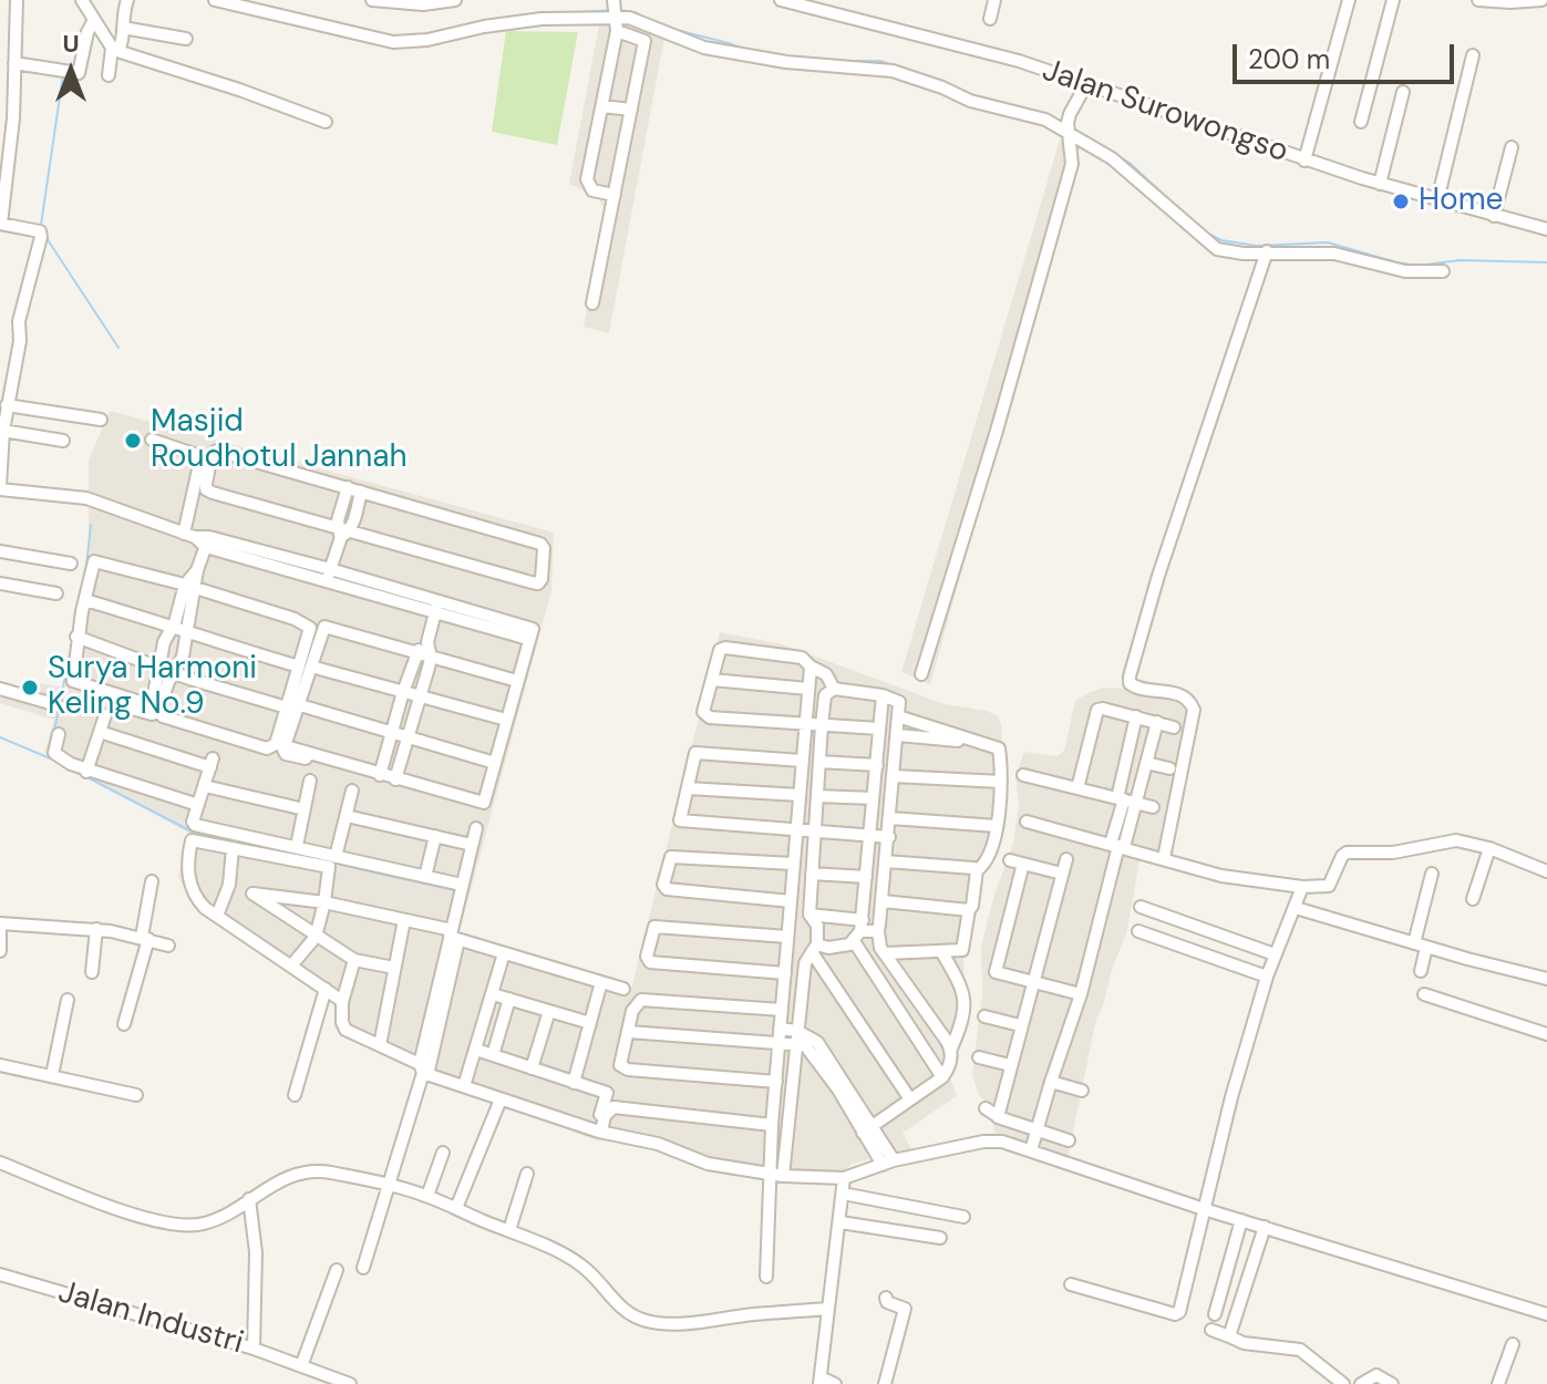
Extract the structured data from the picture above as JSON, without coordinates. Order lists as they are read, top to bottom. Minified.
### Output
{"streets":{"street":["Jalan Surowongso","Jalan Industri"]},"places":["Home","Masjid Roudhotul Jannah","Surya Harmoni Keling No.9"],"scale_bar":"200 m","north":"top"}
